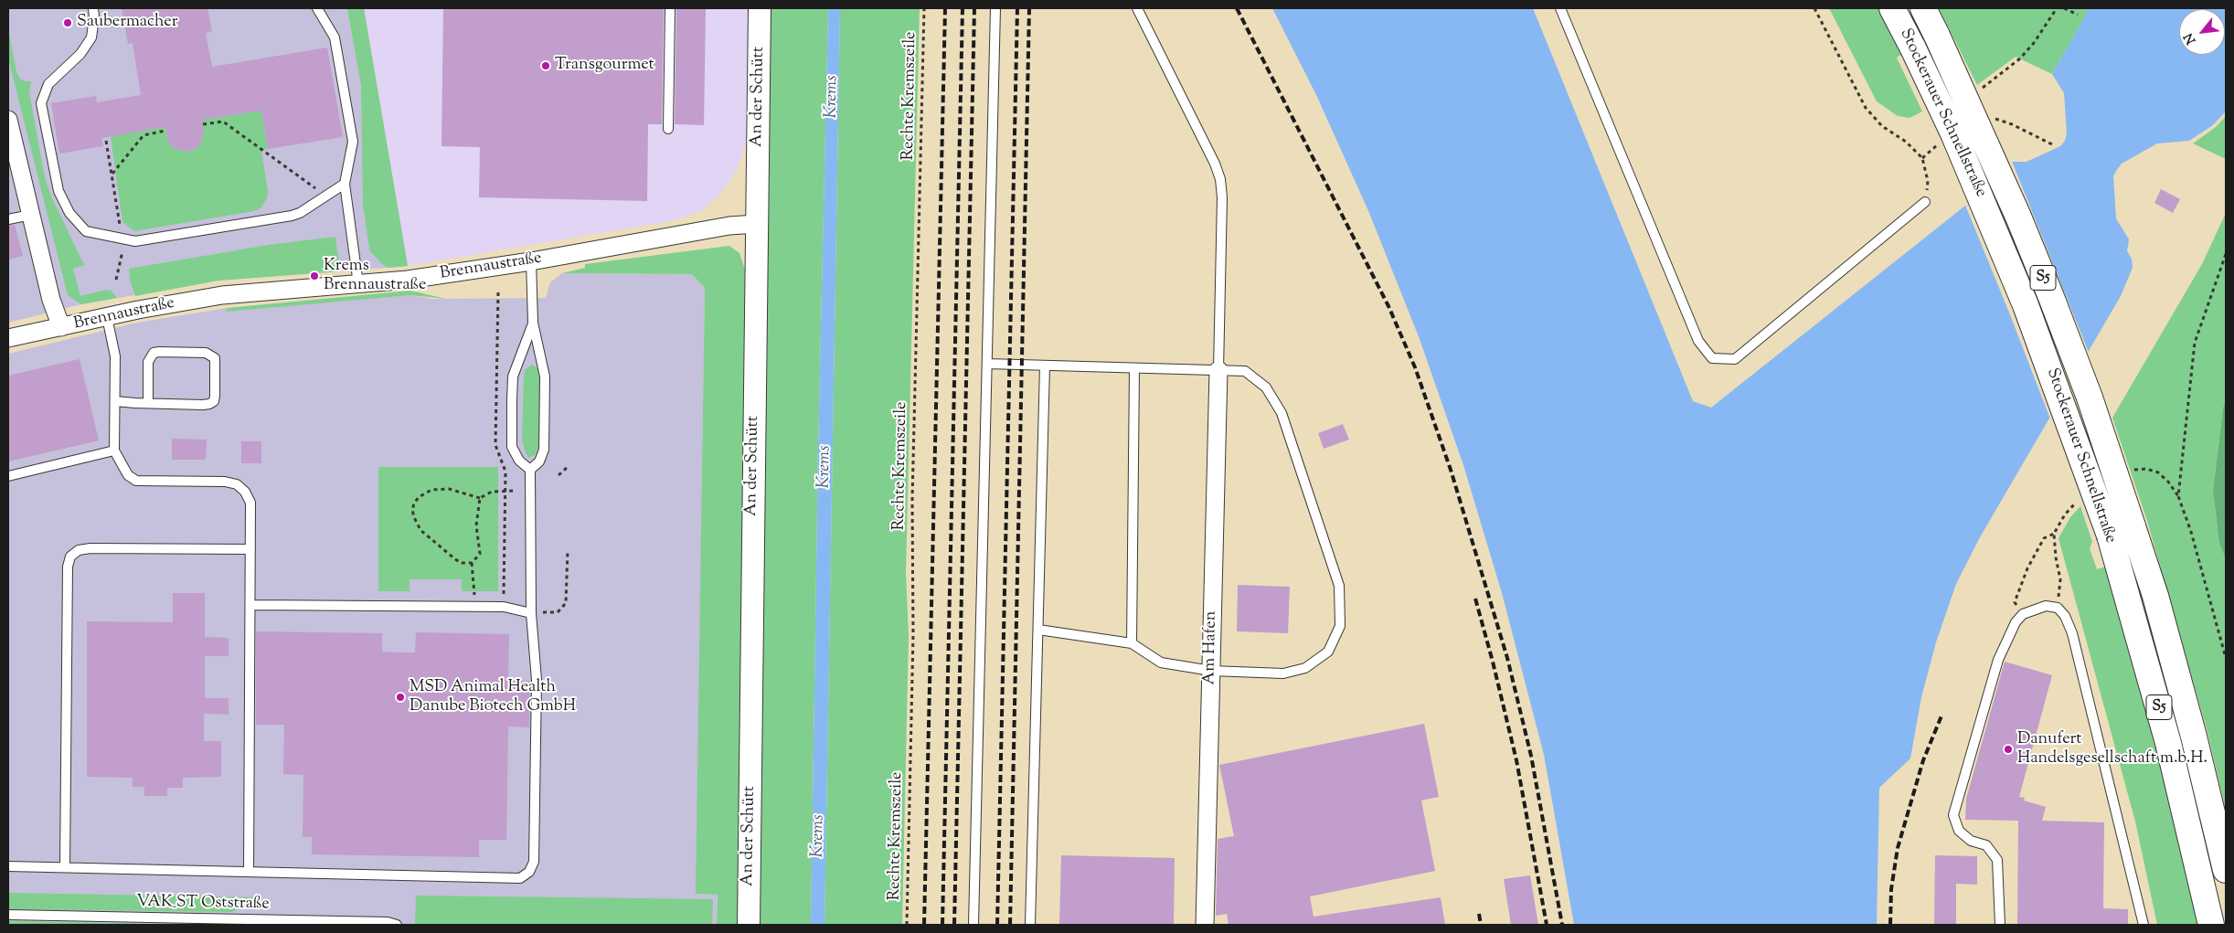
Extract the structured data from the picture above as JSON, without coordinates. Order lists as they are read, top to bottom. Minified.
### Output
{"streets":{"highway":["Stockerauer Schnellstraße","S5"],"street":["An der Schütt","Brennaustraße","Am Hafen"],"lane":["VAK_ST Oststraße"],"path":["Rechte Kremszeile"]},"crossings":[["An der Schütt","Brennaustraße"]],"water":["Krems"],"places":["Saubermacher","Transgourmet","Krems Brennaustraße","MSD Animal Health Danube Biotech GmbH","Danufert Handelsgesellschaft m.b.H."],"north":"bottom left"}
